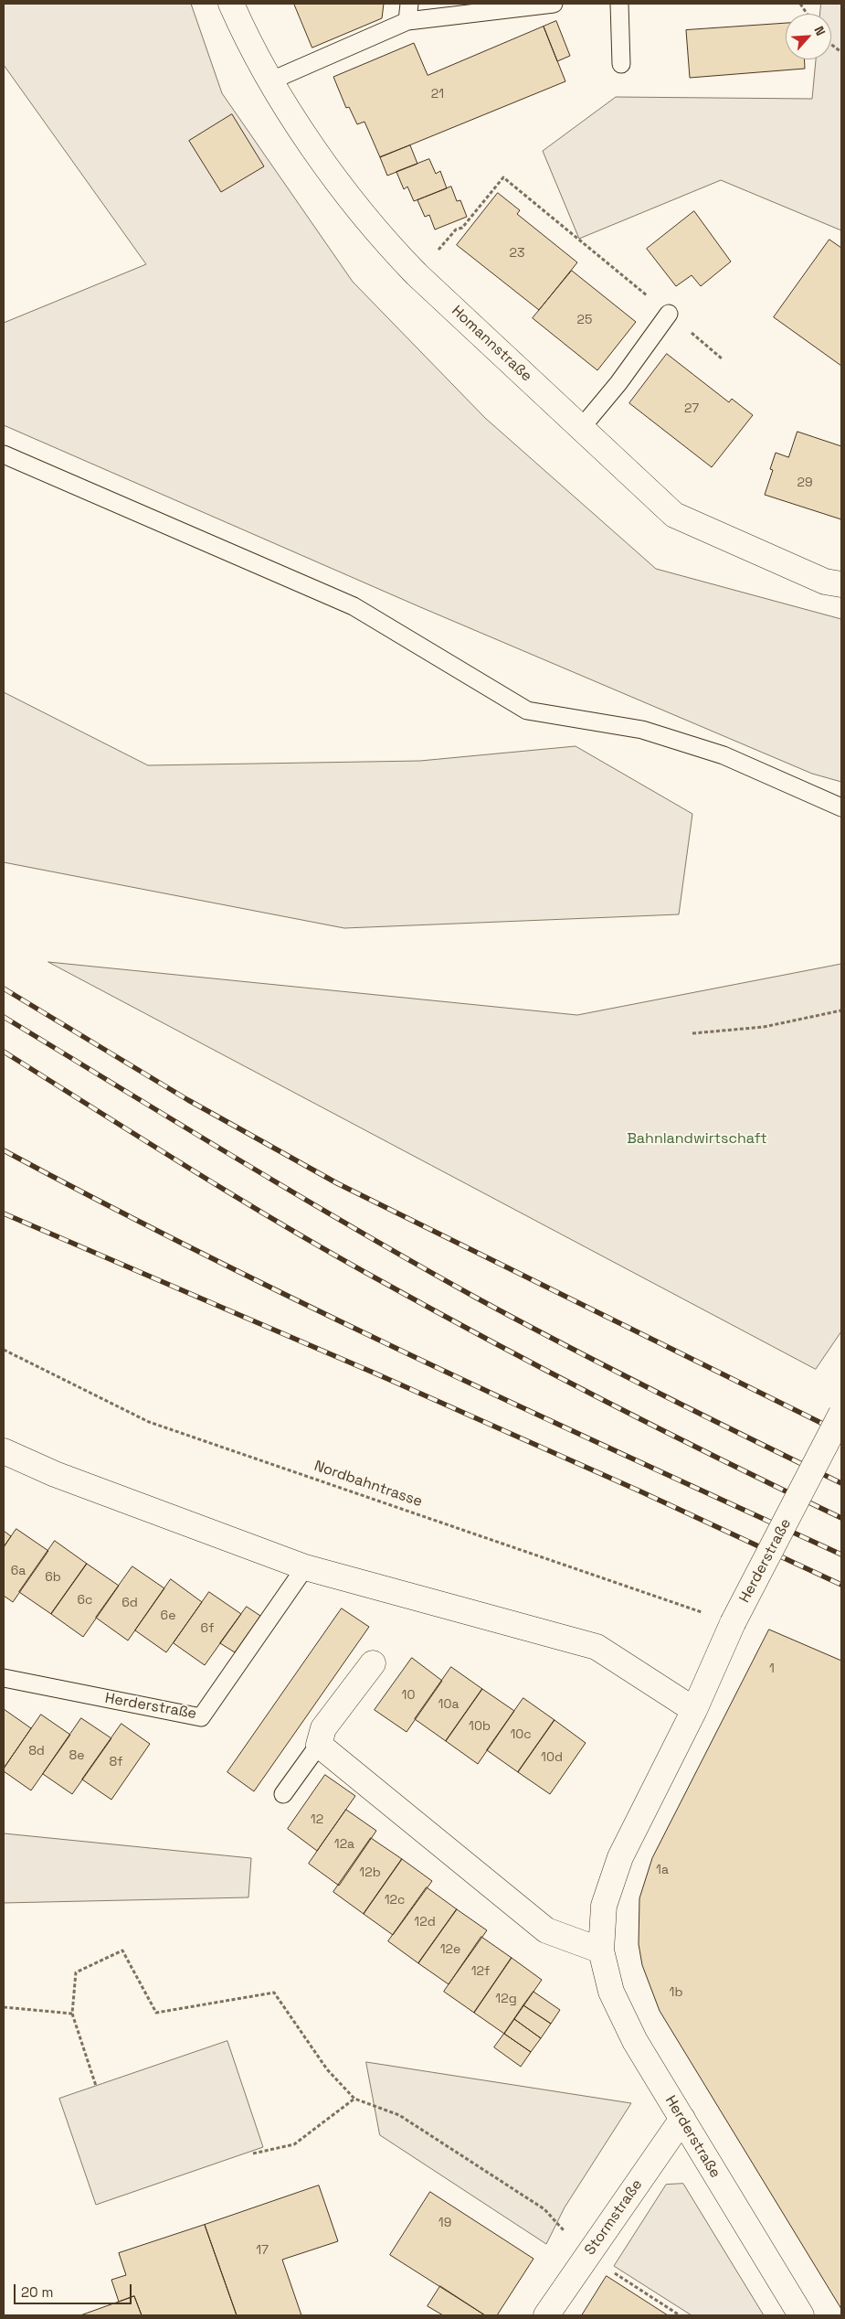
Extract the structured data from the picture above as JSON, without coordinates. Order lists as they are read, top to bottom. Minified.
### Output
{"streets":{"street":["Homannstraße","Herderstraße","Stormstraße"],"path":["Nordbahntrasse"]},"crossings":[["Nordbahntrasse","Herderstraße"],["Herderstraße","Stormstraße"]],"parks":["Bahnlandwirtschaft"],"house_numbers":["21","23","25","27","29","6a","6b","6c","6d","6e","6f","1","10","10a","10b","10c","8d","8e","10d","8f","12","12a","1a","12b","12c","12d","12e","12f","1b","12g","19","17"],"scale_bar":"20 m","north":"top right"}
